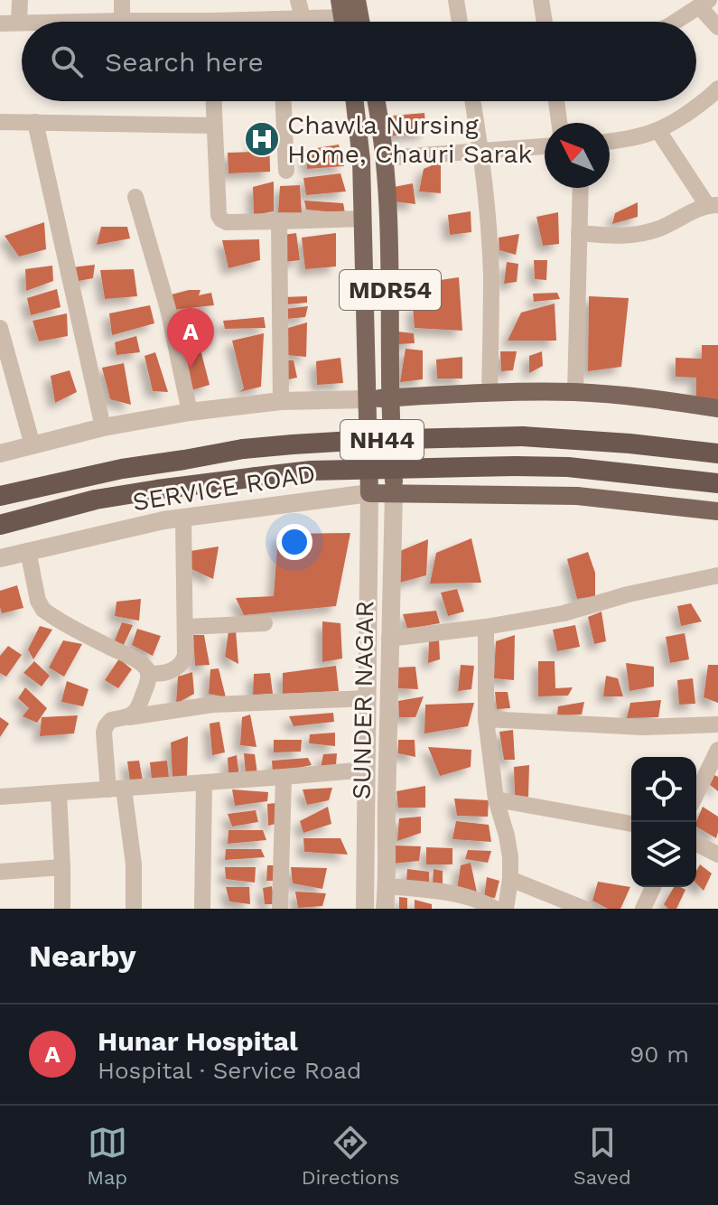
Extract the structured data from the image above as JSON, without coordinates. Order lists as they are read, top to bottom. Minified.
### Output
{"streets":{"highway":["NH44"],"main road":["MDR54","SERVICE ROAD"],"street":["SUNDER NAGAR"]},"crossings":[["MDR54","SERVICE ROAD"],["MDR54","SUNDER NAGAR"],["SERVICE ROAD","SUNDER NAGAR"]],"places":{"hospital":["Chawla Nursing Home, Chauri Sarak"]},"north":"top left","page":{"search":"Search here","pins":"A","heading":"Nearby","list":[{"mark":"A","name":"Hunar Hospital","note":"Hospital · Service Road","value":"90 m"}],"nav":["Map","Directions","Saved"]}}
